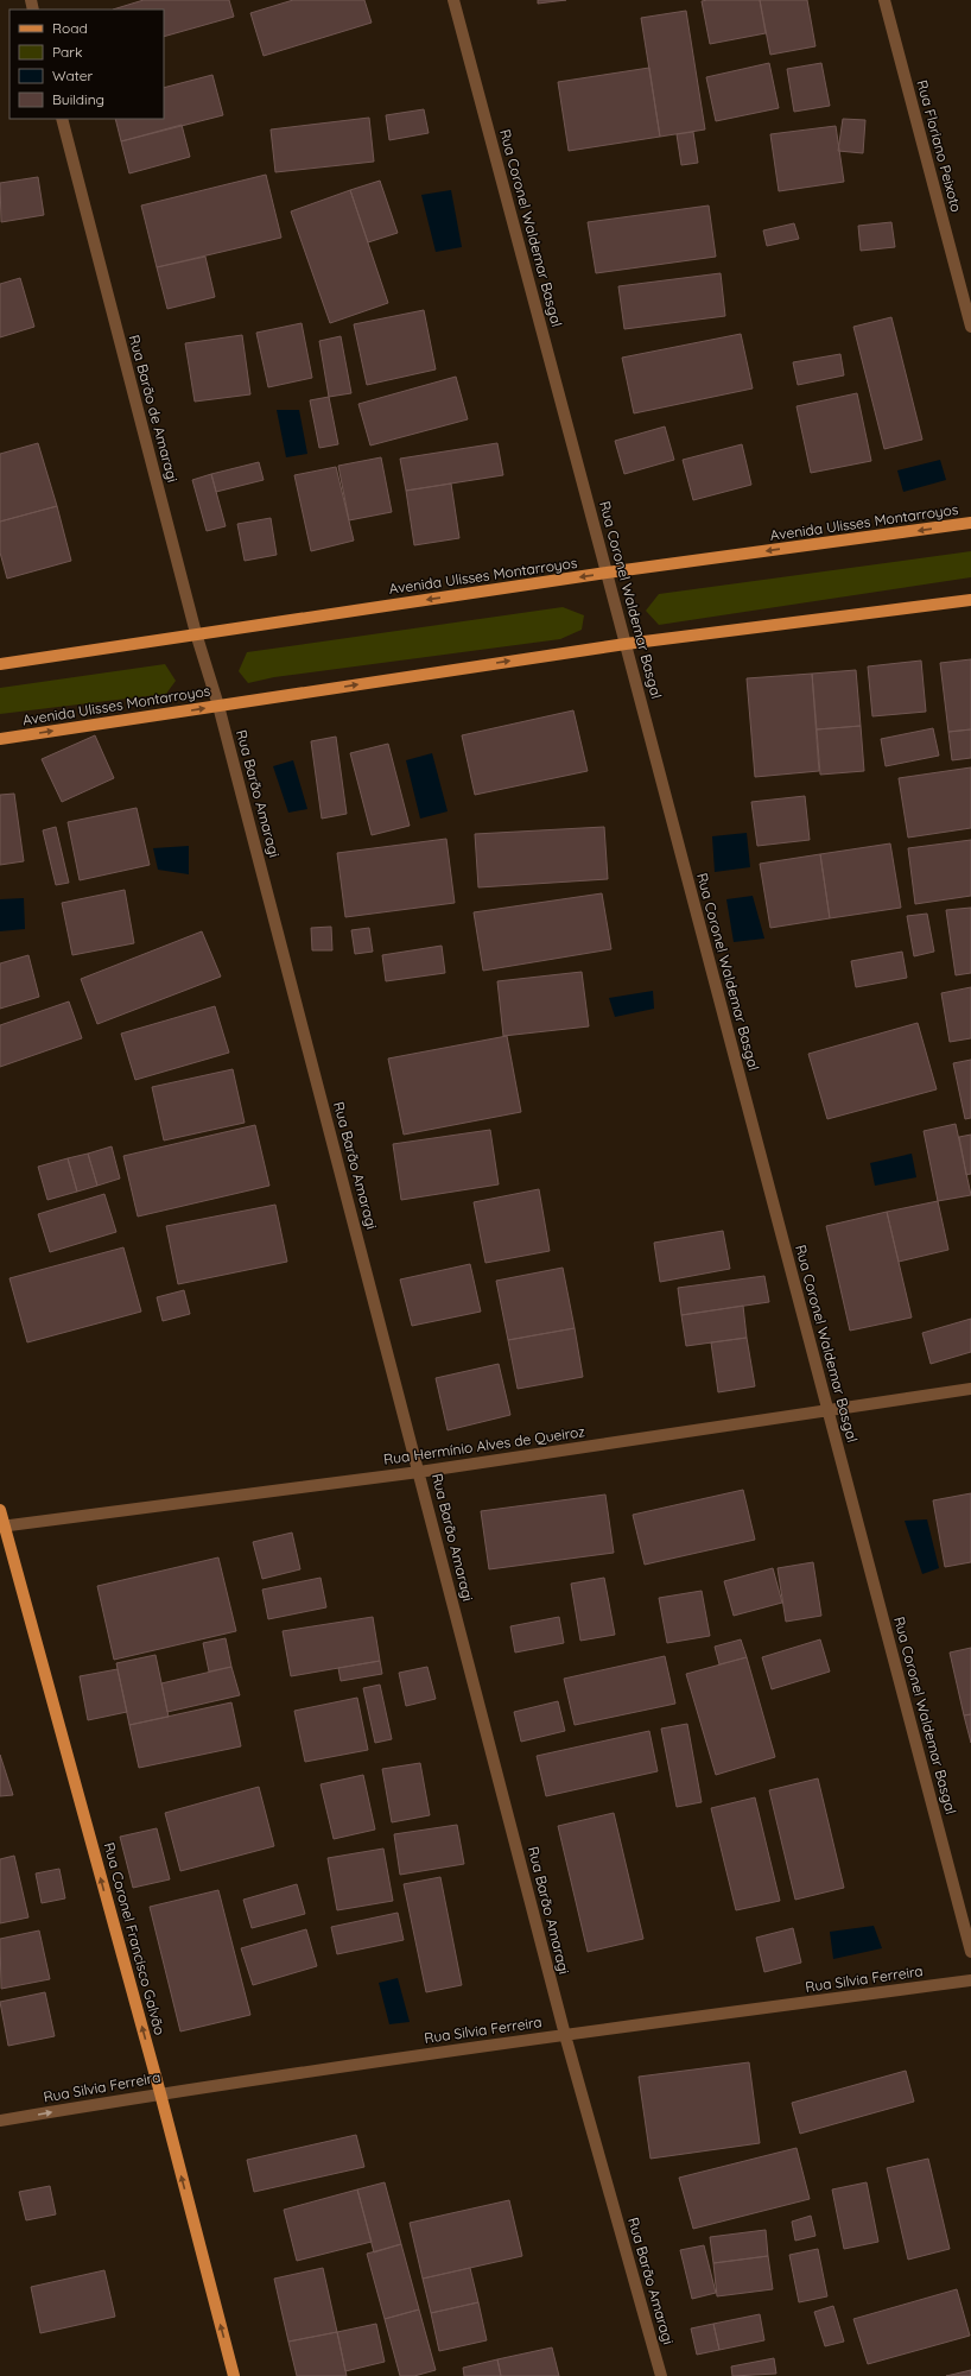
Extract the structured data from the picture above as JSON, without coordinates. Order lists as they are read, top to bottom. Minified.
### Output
{"streets":{"main road":["Avenida Ulisses Montarroyos","Rua Coronel Francisco Galvão"],"street":["Rua Floriano Peixoto","Rua Coronel Waldemar Basgal","Rua Barão de Amaragi","Rua Barão Amaragi","Rua Hermínio Alves de Queiroz","Rua Silvia Ferreira"]},"crossings":[["Rua Coronel Waldemar Basgal","Avenida Ulisses Montarroyos"],["Rua Coronel Waldemar Basgal","Rua Hermínio Alves de Queiroz"],["Rua Barão de Amaragi","Avenida Ulisses Montarroyos"],["Rua Barão de Amaragi","Rua Barão Amaragi"],["Avenida Ulisses Montarroyos","Rua Barão Amaragi"],["Rua Barão Amaragi","Rua Hermínio Alves de Queiroz"],["Rua Barão Amaragi","Rua Silvia Ferreira"],["Rua Hermínio Alves de Queiroz","Rua Coronel Francisco Galvão"],["Rua Coronel Francisco Galvão","Rua Silvia Ferreira"]],"one_way":["Rua Coronel Francisco Galvão"],"legend":["Road","Park","Water","Building"]}
